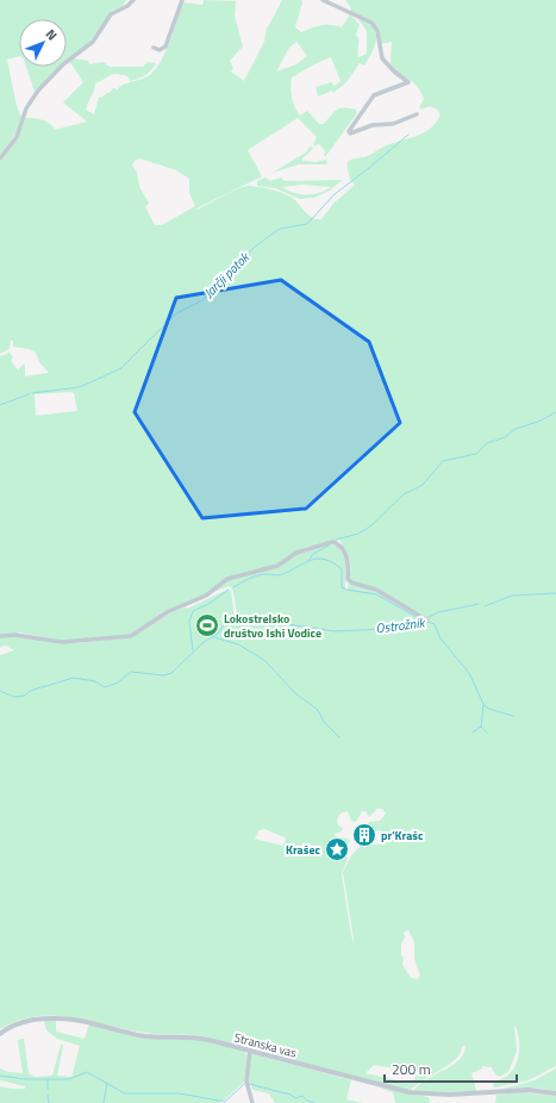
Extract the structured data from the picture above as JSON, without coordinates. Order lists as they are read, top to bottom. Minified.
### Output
{"streets":{"street":["Stranska vas"]},"water":["Jarčji potok","Ostrožnik"],"places":{"sports":["Lokostrelsko društvo Ishi Vodice"],"building":["pr'Krašc"],"place":["Krašec"]},"scale_bar":"200 m","north":"top right"}
